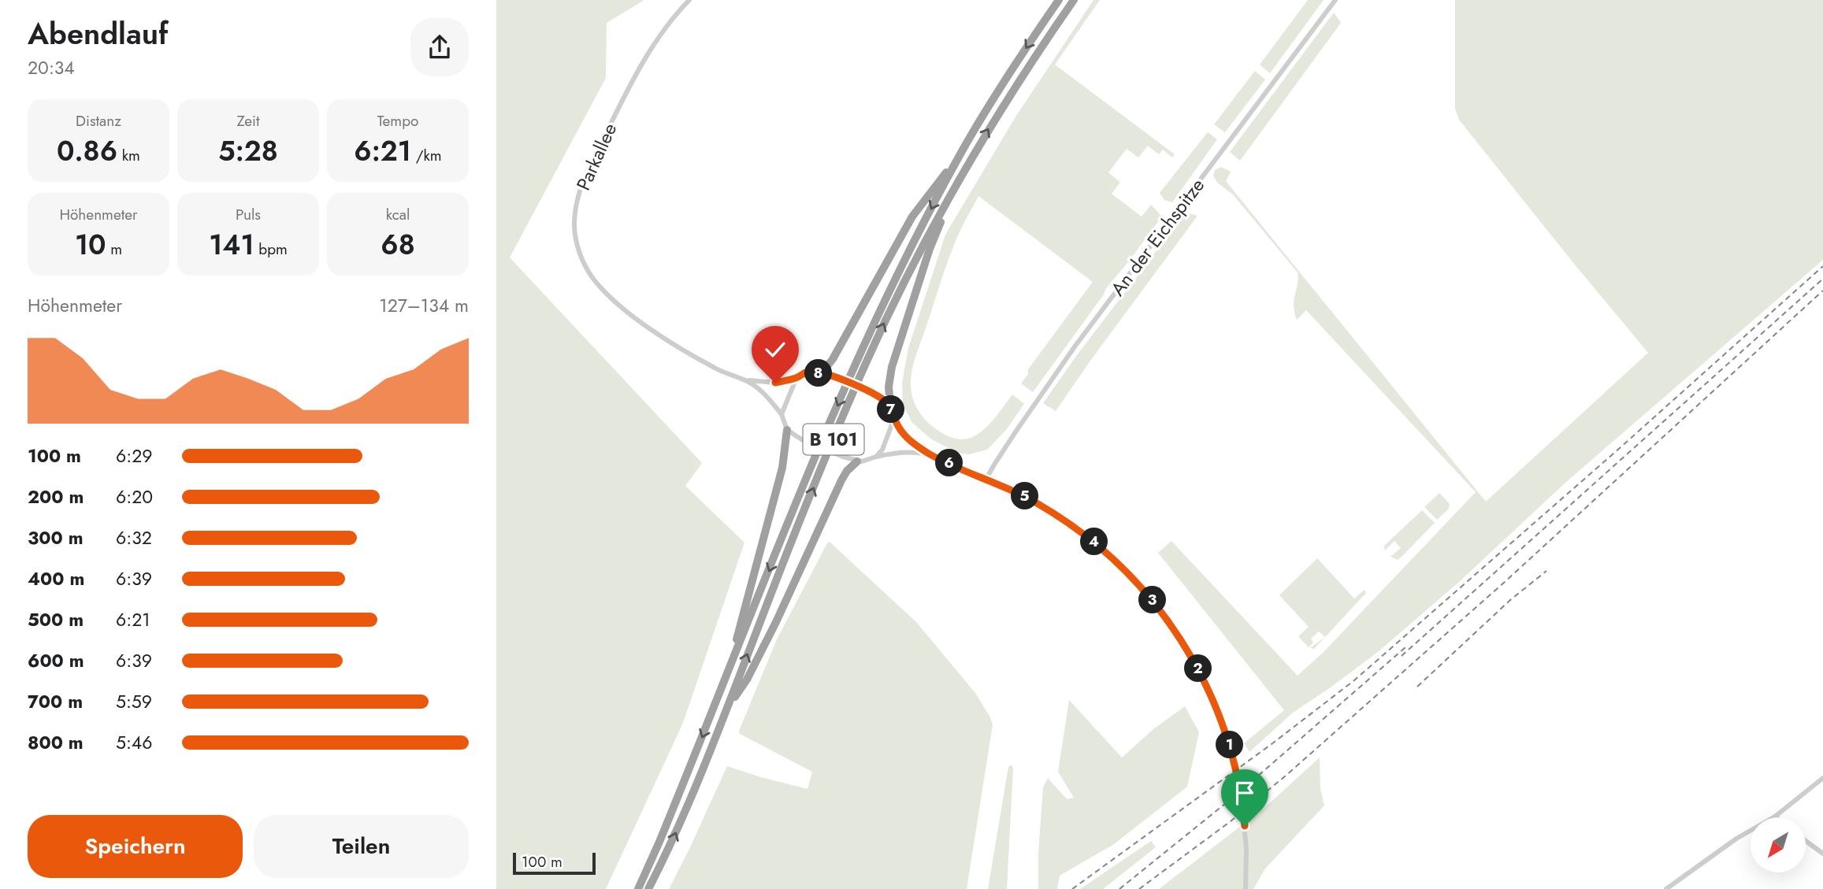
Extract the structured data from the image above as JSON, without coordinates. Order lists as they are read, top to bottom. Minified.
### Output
{"streets":{"highway":["B 101"],"street":["Parkallee","An der Eichspitze"]},"scale_bar":"100 m","north":"bottom left","page":{"heading":["Abendlauf","20:34"],"stats":[["Distanz","0.86 km"],["Zeit","5:28"],["Tempo","6:21 /km"],["Höhenmeter","10 m"],["Puls","141 bpm"],["kcal","68"]],"chart":["Höhenmeter","127–134 m"],"pins":["8","7","6","5","4","3","2","1"],"list":[{"name":"100 m","note":"6:29"},{"name":"200 m","note":"6:20"},{"name":"300 m","note":"6:32"},{"name":"400 m","note":"6:39"},{"name":"500 m","note":"6:21"},{"name":"600 m","note":"6:39"},{"name":"700 m","note":"5:59"},{"name":"800 m","note":"5:46"}],"buttons":["Speichern","Teilen"],"scale":"100 m"}}
